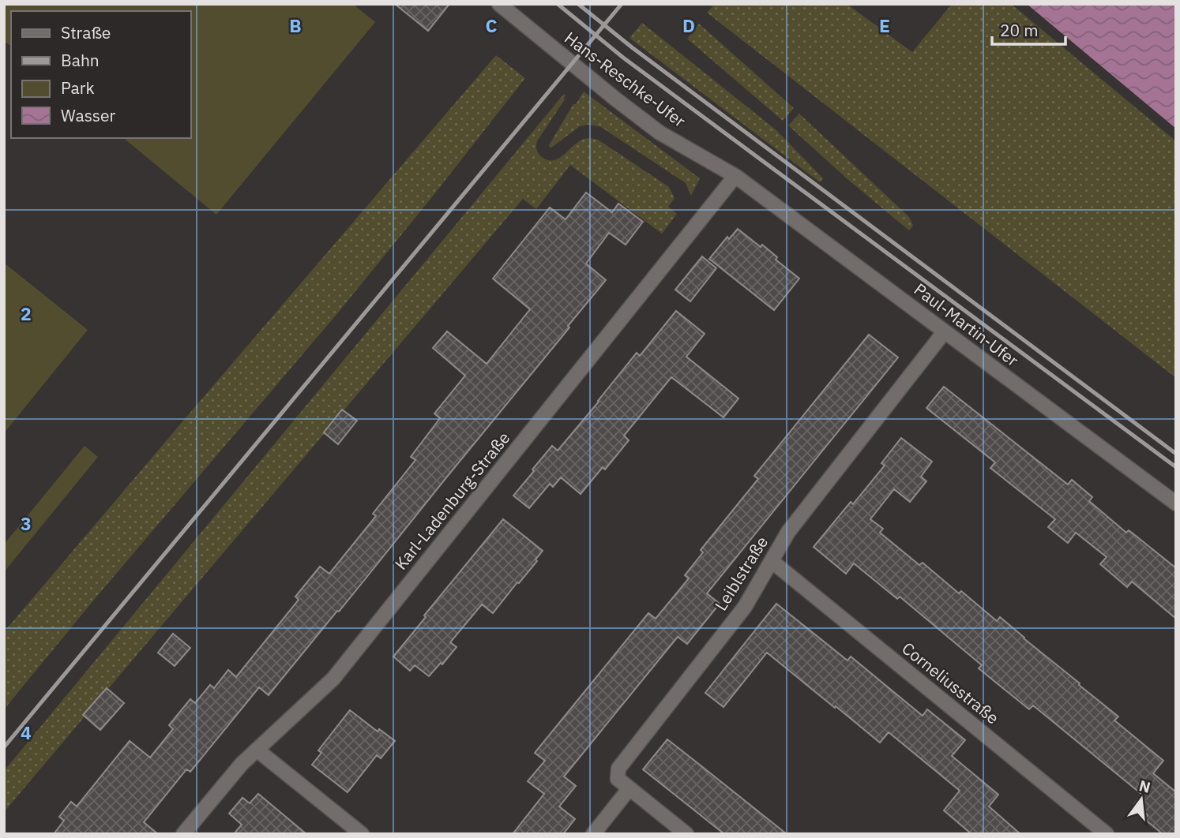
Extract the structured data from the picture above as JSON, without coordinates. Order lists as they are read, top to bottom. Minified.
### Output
{"streets":{"street":["Hans-Reschke-Ufer","Paul-Martin-Ufer","Karl-Ladenburg-Straße","Leiblstraße","Corneliusstraße"]},"crossings":[["Hans-Reschke-Ufer","Paul-Martin-Ufer"],["Hans-Reschke-Ufer","Karl-Ladenburg-Straße"],["Paul-Martin-Ufer","Karl-Ladenburg-Straße"],["Paul-Martin-Ufer","Leiblstraße"],["Leiblstraße","Corneliusstraße"]],"legend":["Straße","Bahn","Park","Wasser"],"scale_bar":"20 m","north":"top","grid":{"columns":["B","C","D","E"],"rows":["2","3","4"]}}
